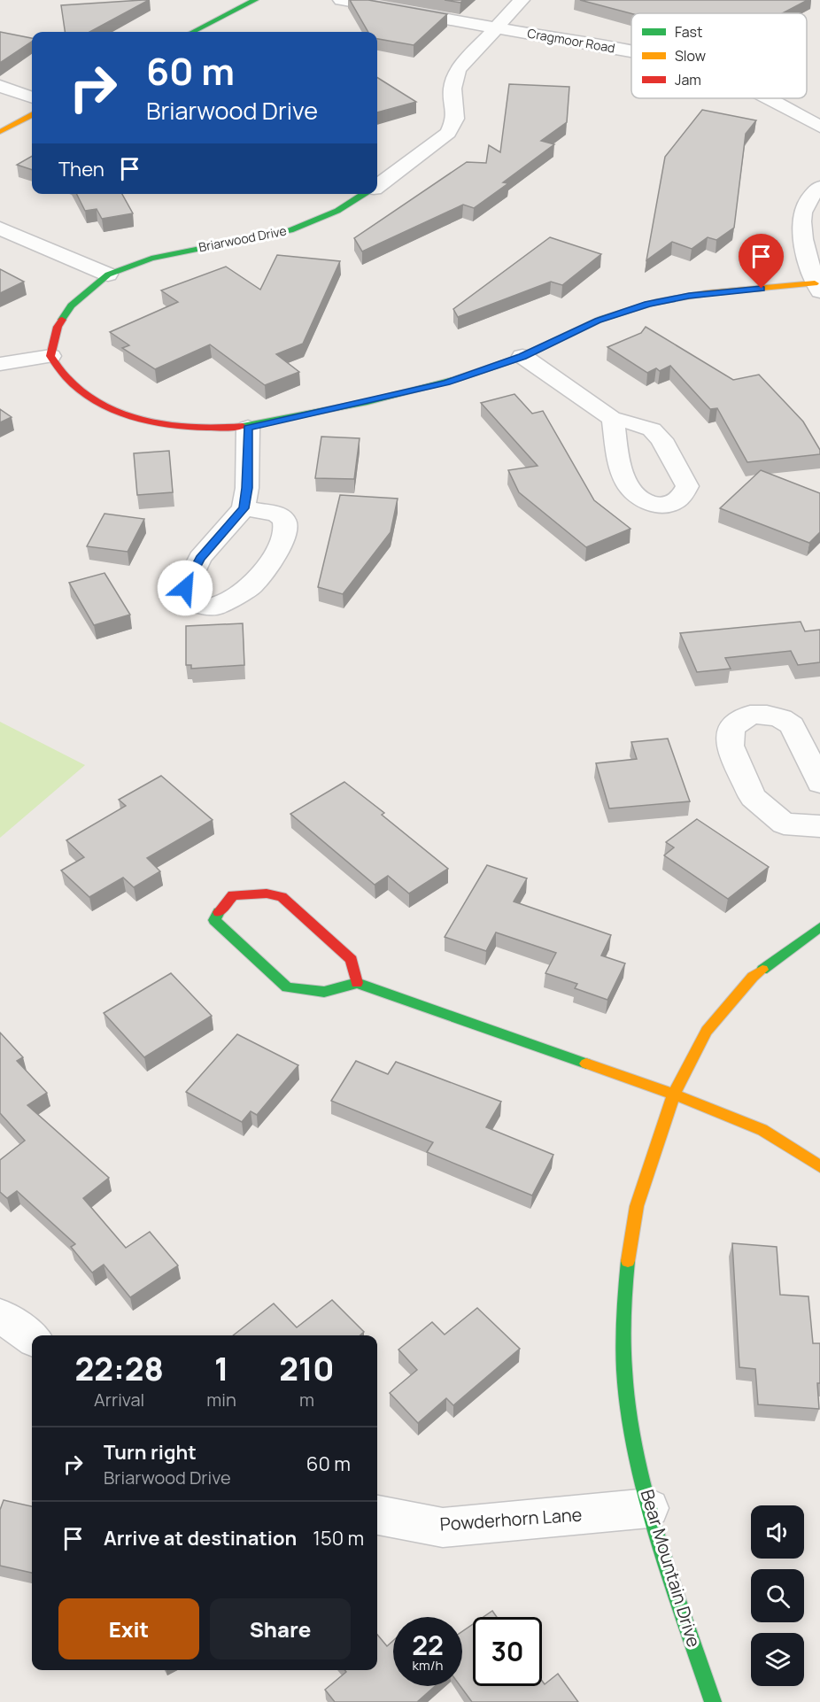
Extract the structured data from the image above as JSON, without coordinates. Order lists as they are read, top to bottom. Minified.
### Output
{"streets":{"street":["Cragmoor Road","Briarwood Drive","Powderhorn Lane","Bear Mountain Drive"]},"crossings":[["Cragmoor Road","Briarwood Drive"],["Powderhorn Lane","Bear Mountain Drive"]],"legend":["Fast","Slow","Jam"],"page":{"turn":["60 m","Briarwood Drive"],"then":"Then","eta":["22:28","Arrival","1","min","210","m"],"list":[{"name":"Turn right","note":"Briarwood Drive","value":"60 m"},{"name":"Arrive at destination","value":"150 m"}],"buttons":["Exit","Share"],"speed":"22 km/h","limit":"30"}}
